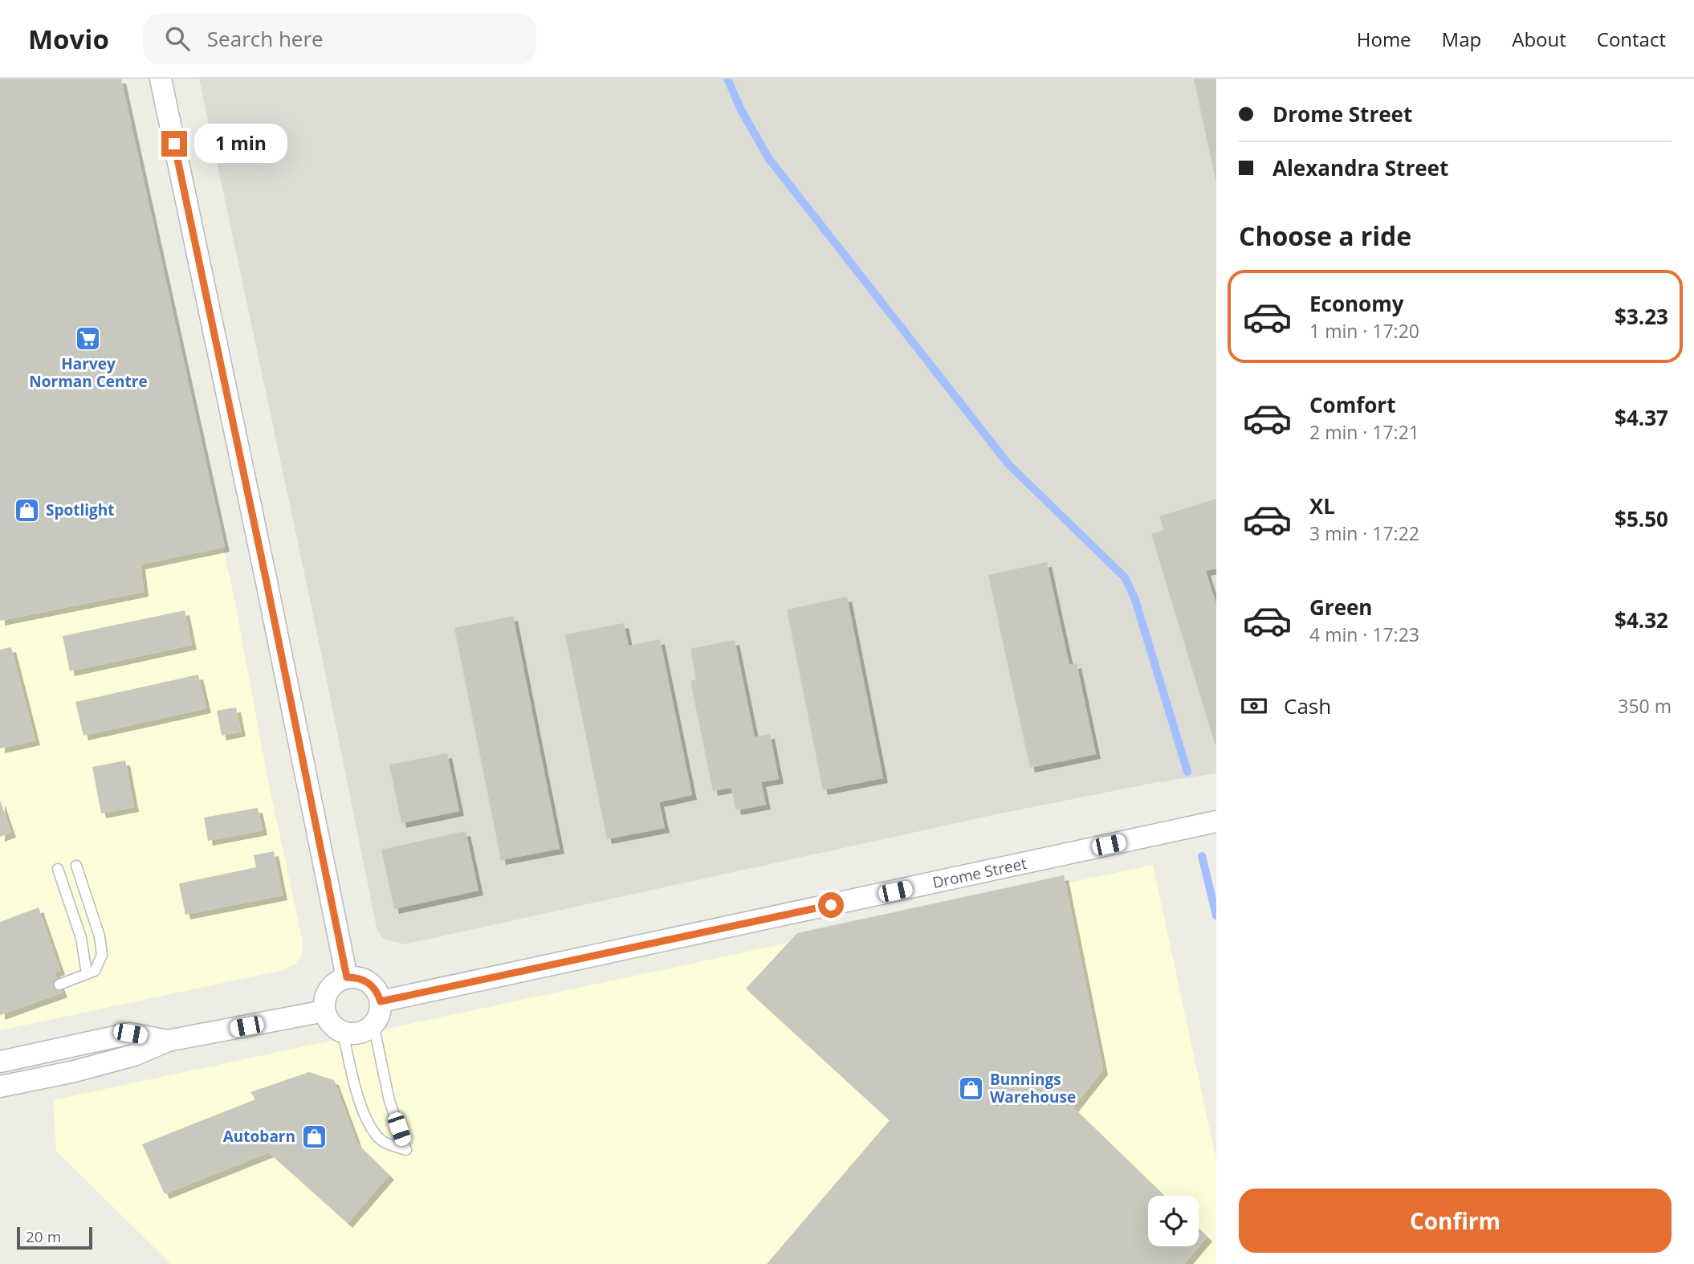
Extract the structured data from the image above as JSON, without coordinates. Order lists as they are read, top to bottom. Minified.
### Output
{"streets":{"street":["Drome Street"]},"places":{"supermarket":["Harvey Norman Centre"],"shop":["Spotlight","Bunnings Warehouse","Autobarn"]},"scale_bar":"20 m","page":{"header":"Movio","search":"Search here","nav":["Home","Map","About","Contact"],"banner":["Drome Street","Alexandra Street"],"bubble":"1 min","heading":"Choose a ride","list":[{"name":"Economy","note":"1 min · 17:20","value":"$3.23"},{"name":"Comfort","note":"2 min · 17:21","value":"$4.37"},{"name":"XL","note":"3 min · 17:22","value":"$5.50"},{"name":"Green","note":"4 min · 17:23","value":"$4.32"}],"pay":["Cash","350 m"],"buttons":"Confirm","scale":"20 m"}}
